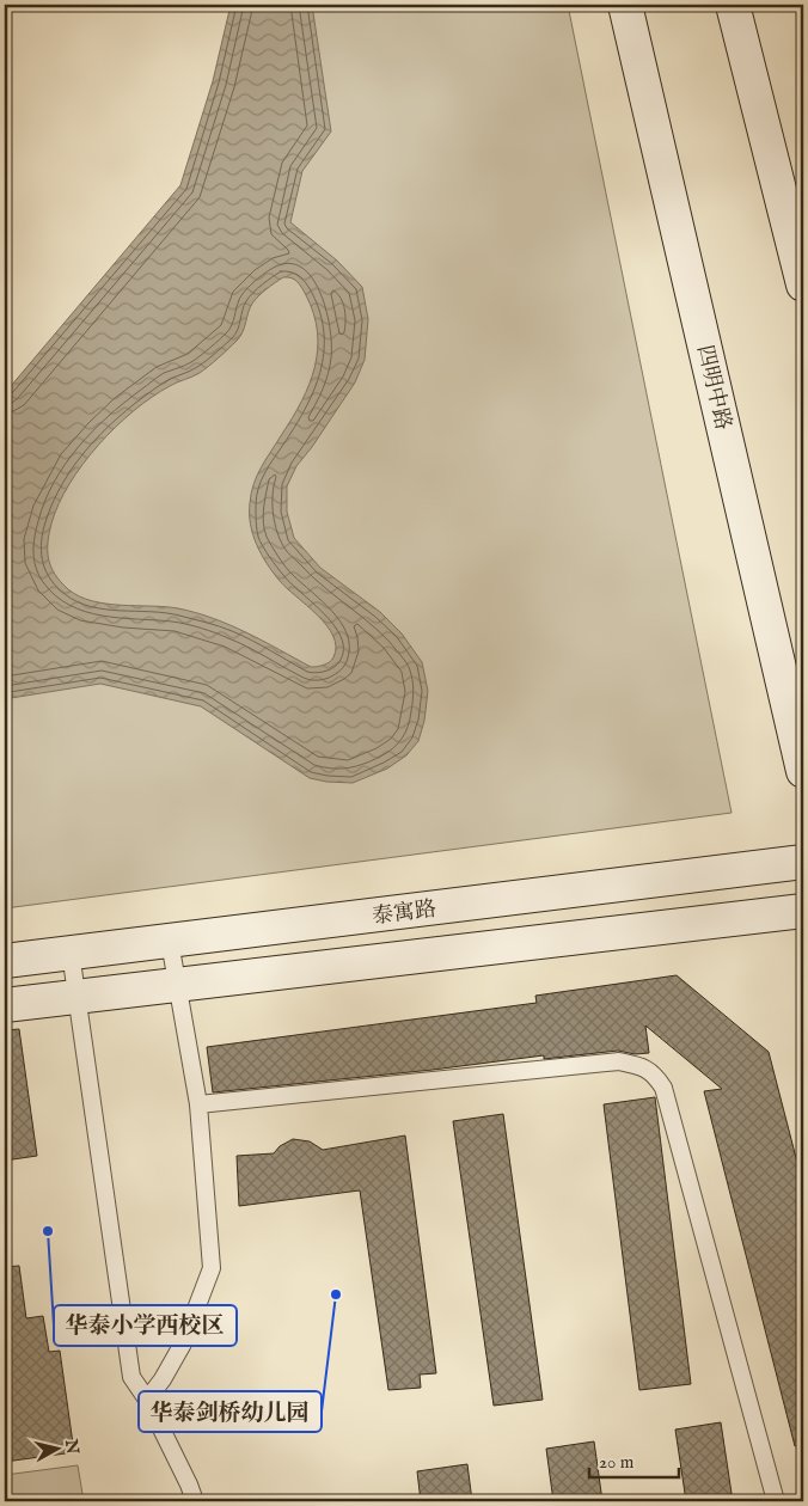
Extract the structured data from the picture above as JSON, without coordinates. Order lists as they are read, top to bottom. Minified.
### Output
{"streets":{"main road":["四明中路","泰寓路"]},"places":["华泰小学西校区","华泰剑桥幼儿园"],"scale_bar":"20 m","north":"right"}
